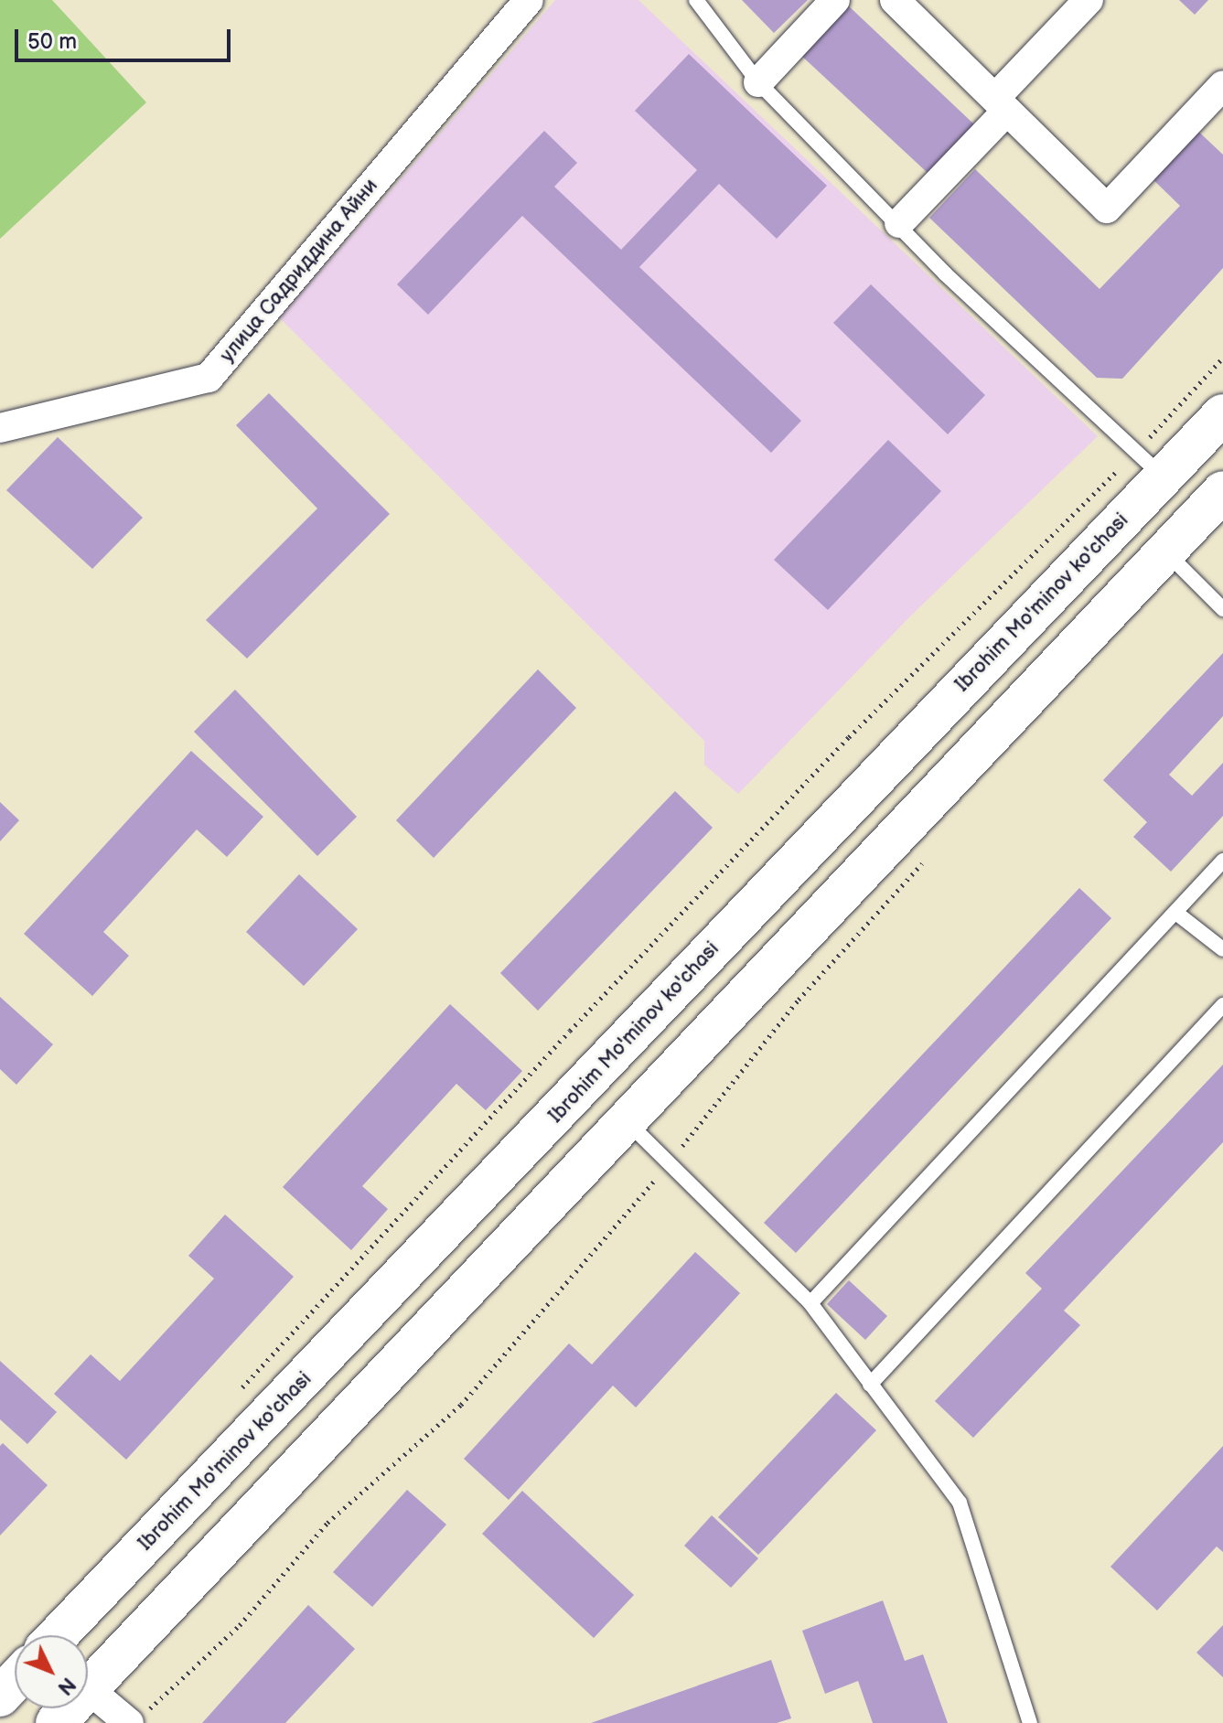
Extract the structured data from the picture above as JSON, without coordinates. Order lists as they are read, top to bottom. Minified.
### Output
{"streets":{"main road":["Ibrohim Mo'minov ko'chasi"],"street":["улица Садриддина Айни"]},"scale_bar":"50 m","north":"bottom right"}
